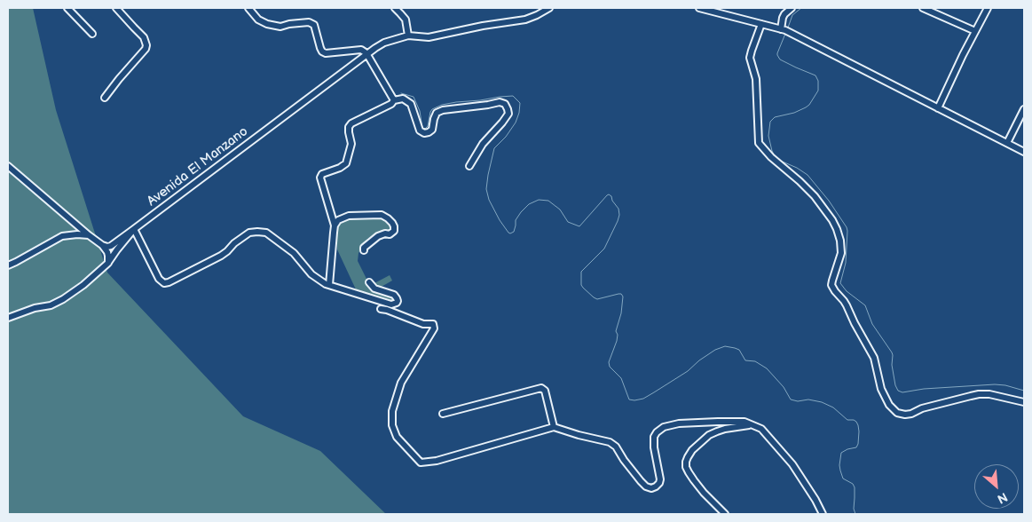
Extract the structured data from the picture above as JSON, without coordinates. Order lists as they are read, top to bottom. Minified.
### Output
{"streets":{"street":["Avenida El Manzano"]},"north":"bottom right"}
